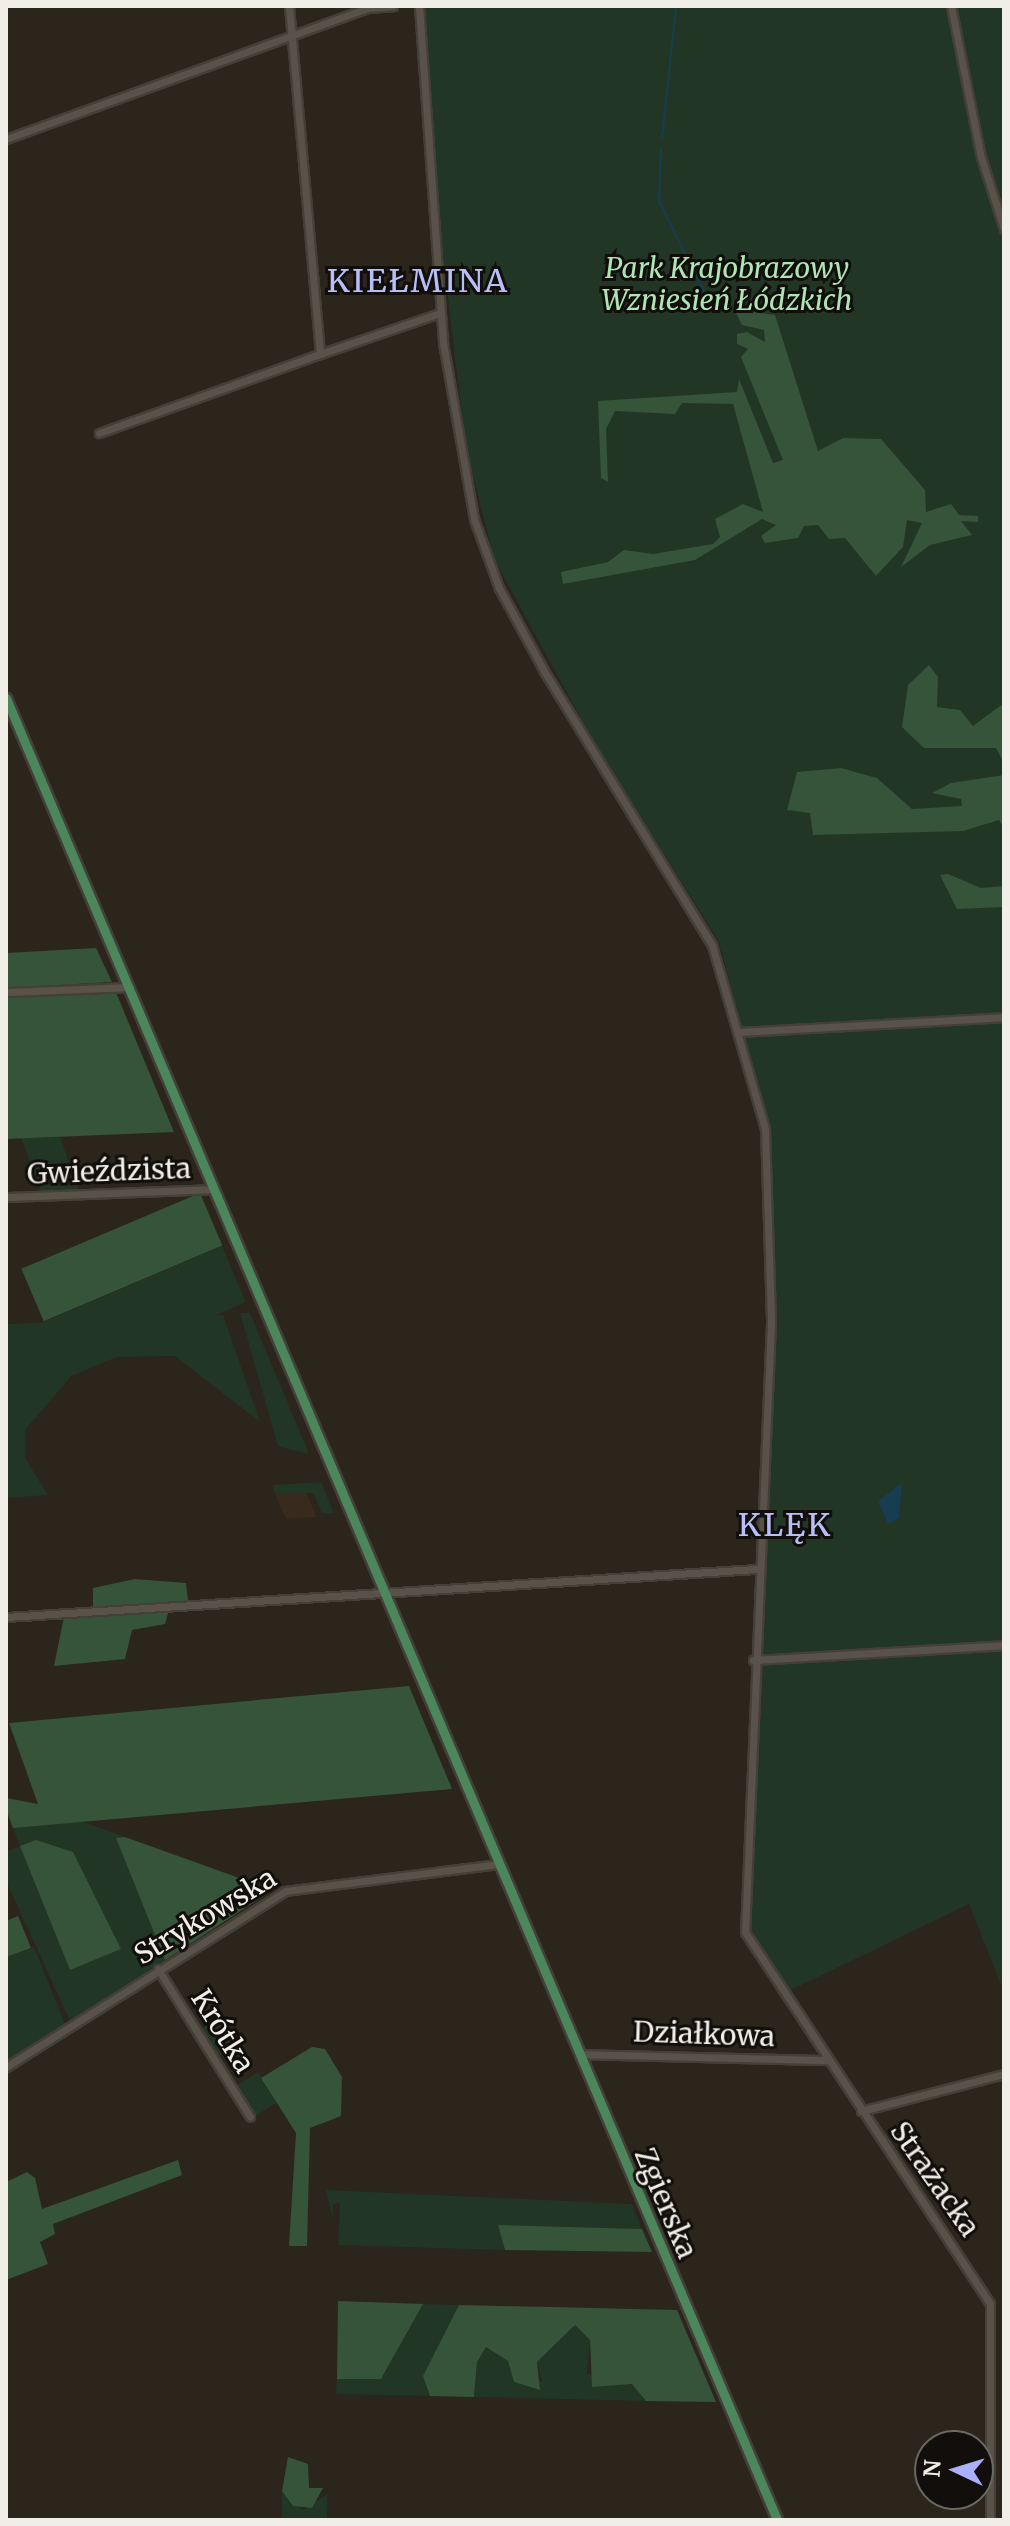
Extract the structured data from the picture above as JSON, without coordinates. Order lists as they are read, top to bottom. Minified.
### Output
{"streets":{"main road":["Zgierska"],"street":["Gwieździsta","Strykowska","Krótka","Działkowa","Strażacka"]},"crossings":[["Gwieździsta","Zgierska"],["Strykowska","Krótka"],["Strykowska","Zgierska"],["Działkowa","Strażacka"],["Działkowa","Zgierska"]],"districts":["KIEŁMINA","KLĘK"],"parks":["Park Krajobrazowy Wzniesień Łódzkich"],"north":"left"}
